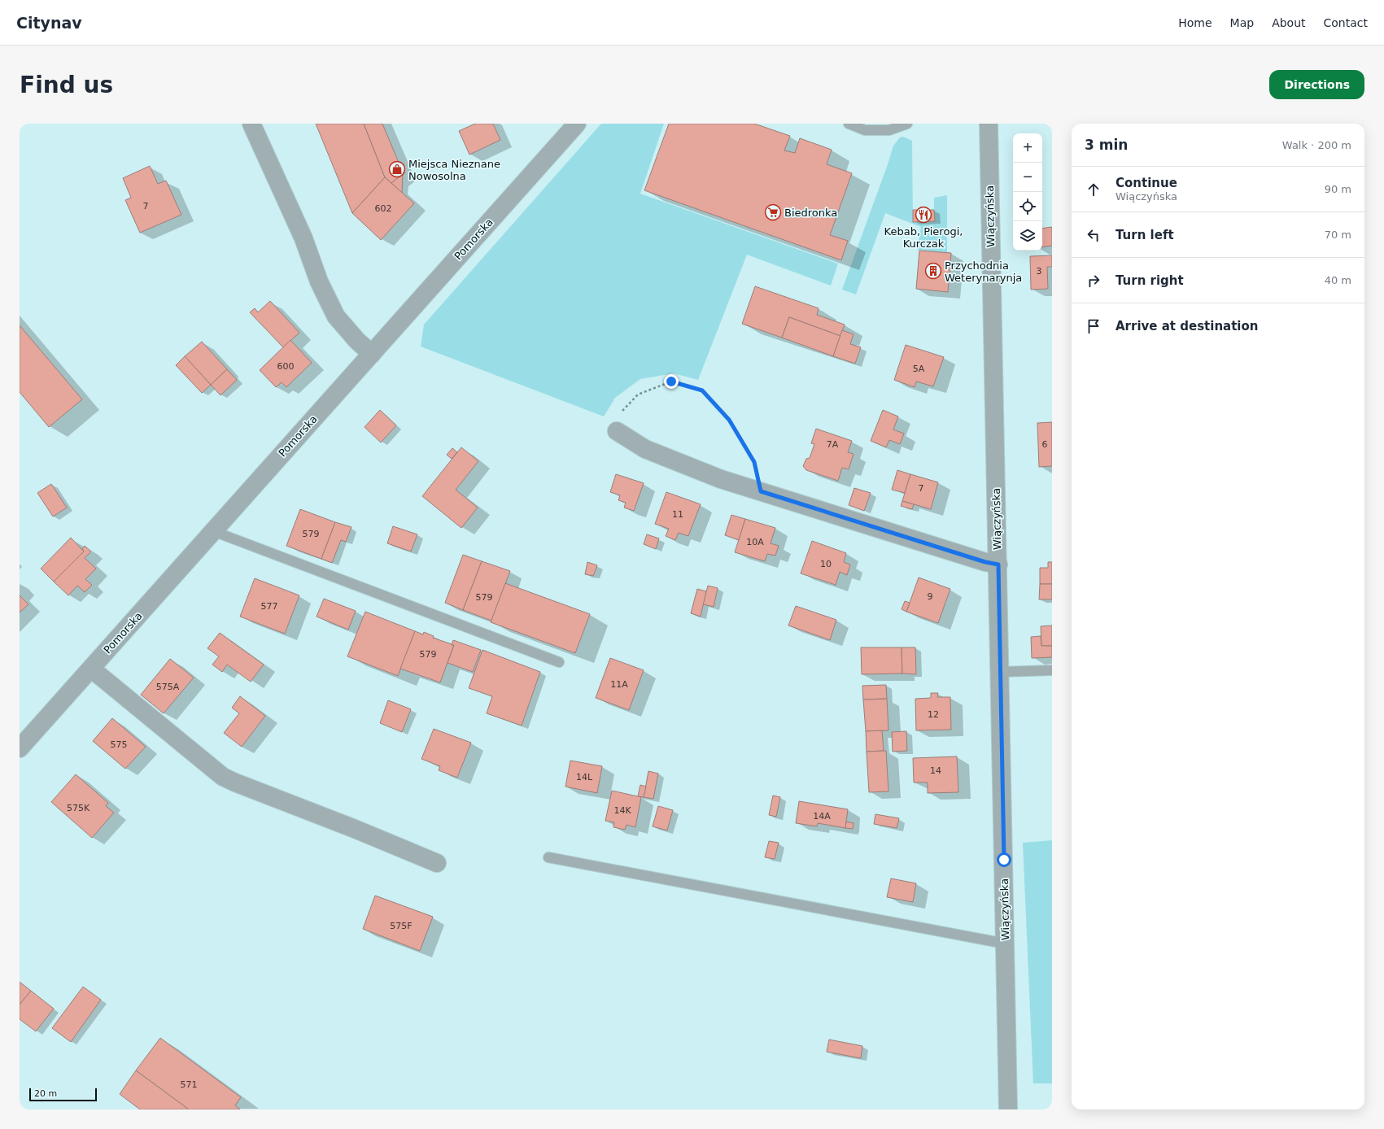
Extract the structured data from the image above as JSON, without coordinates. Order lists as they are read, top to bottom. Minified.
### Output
{"streets":{"street":["Wiączyńska","Pomorska"]},"places":{"shop":["Miejsca Nieznane Nowosolna"],"supermarket":["Biedronka"],"restaurant":["Kebab, Pierogi, Kurczak"],"building":["Przychodnia Weterynarynja"]},"house_numbers":["7","602","3","600","5A","7A","6","7","11","579","10A","10","9","579","577","579","11A","575A","12","575","14","14L","575K","14K","14A","575F","571"],"scale_bar":"20 m","page":{"header":"Citynav","nav":["Home","Map","About","Contact"],"buttons":"Directions","title":"Find us","heading":["3 min","Walk · 200 m"],"map_buttons":["+","−"],"list":[["Continue","Wiączyńska","90 m"],["Turn left","70 m"],["Turn right","40 m"],"Arrive at destination"],"scale":"20 m"}}
